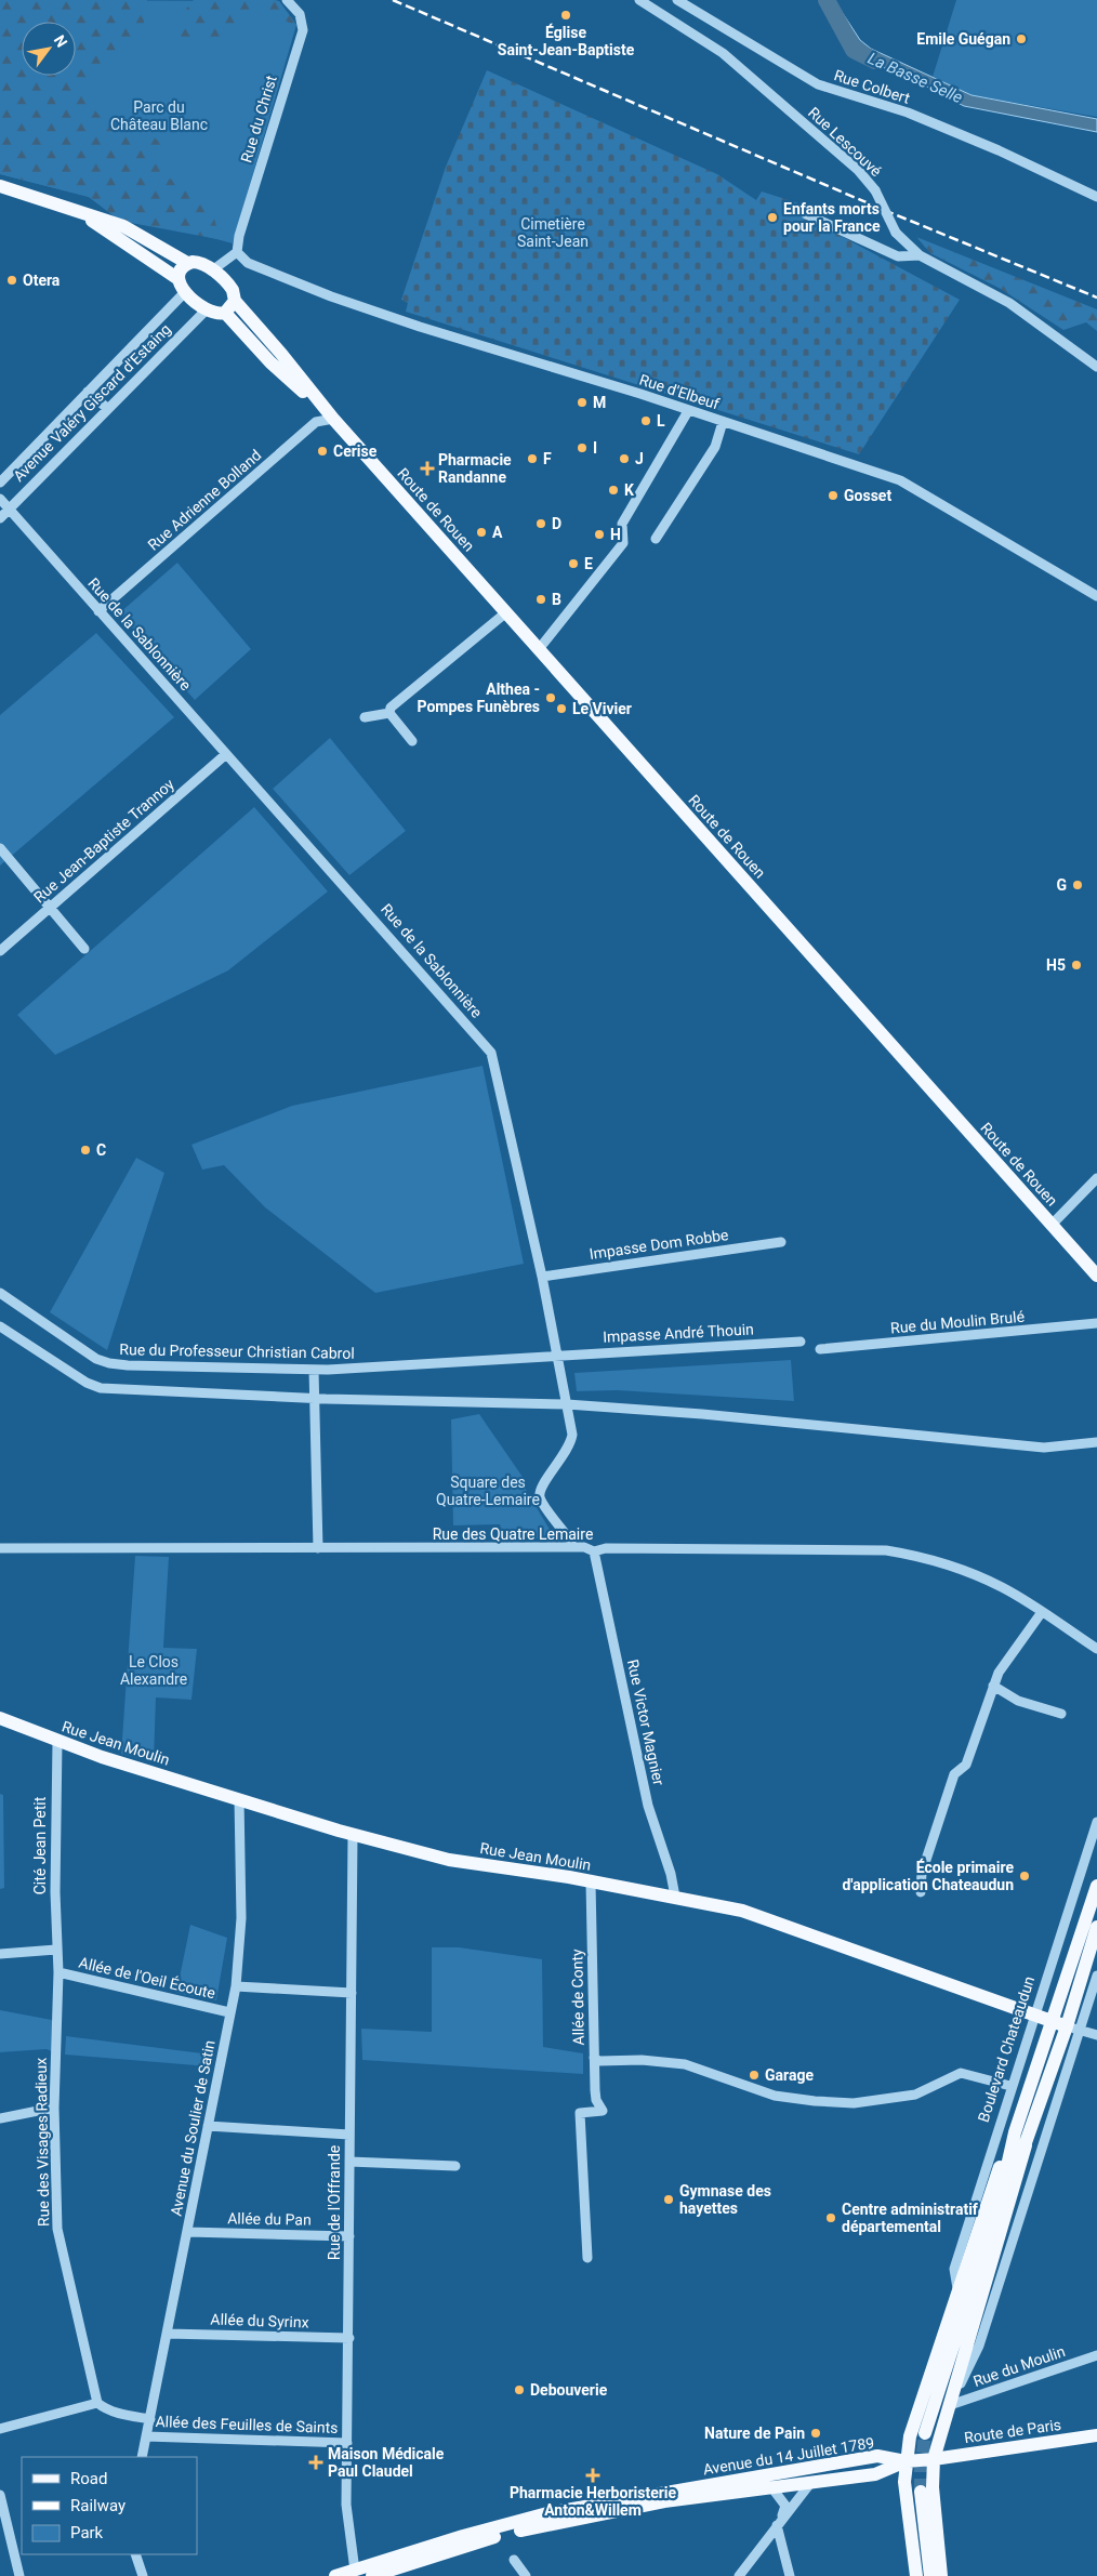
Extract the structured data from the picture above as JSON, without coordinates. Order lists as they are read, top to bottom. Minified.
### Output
{"streets":{"main road":["Route de Rouen","Rue Jean Moulin","Route de Paris","Avenue du 14 Juillet 1789"],"street":["Rue Colbert","Rue du Christ","Rue Lescouvé","Rue d'Elbeuf","Avenue Valéry Giscard d'Estaing","Rue Adrienne Bolland","Rue de la Sablonnière","Rue Jean-Baptiste Trannoy","Impasse Dom Robbe","Rue du Moulin Brulé","Impasse André Thouin","Rue du Professeur Christian Cabrol","Rue des Quatre Lemaire","Rue Victor Magnier","Cité Jean Petit","Allée de l'Oeil Écoute","Allée de Conty","Boulevard Chateaudun","Avenue du Soulier de Satin","Rue des Visages Radieux","Rue de l'Offrande","Allée du Pan","Allée du Syrinx","Rue du Moulin","Allée des Feuilles de Saints"]},"crossings":[["Rue du Christ","Rue d'Elbeuf"],["Avenue Valéry Giscard d'Estaing","Rue de la Sablonnière"],["Rue Adrienne Bolland","Route de Rouen"],["Rue Adrienne Bolland","Rue de la Sablonnière"],["Rue de la Sablonnière","Rue Jean-Baptiste Trannoy"],["Rue de la Sablonnière","Impasse Dom Robbe"],["Rue de la Sablonnière","Impasse André Thouin"],["Rue de la Sablonnière","Rue du Professeur Christian Cabrol"],["Rue de la Sablonnière","Rue des Quatre Lemaire"],["Impasse André Thouin","Rue du Professeur Christian Cabrol"],["Rue des Quatre Lemaire","Rue Victor Magnier"],["Rue Victor Magnier","Rue Jean Moulin"],["Rue Jean Moulin","Cité Jean Petit"],["Rue Jean Moulin","Allée de Conty"],["Rue Jean Moulin","Boulevard Chateaudun"],["Rue Jean Moulin","Avenue du Soulier de Satin"],["Rue Jean Moulin","Rue de l'Offrande"],["Cité Jean Petit","Rue des Visages Radieux"],["Allée de l'Oeil Écoute","Avenue du Soulier de Satin"],["Allée de l'Oeil Écoute","Rue des Visages Radieux"],["Avenue du Soulier de Satin","Allée du Pan"],["Avenue du Soulier de Satin","Allée du Syrinx"],["Avenue du Soulier de Satin","Allée des Feuilles de Saints"],["Rue de l'Offrande","Allée du Pan"],["Rue de l'Offrande","Allée du Syrinx"],["Rue de l'Offrande","Allée des Feuilles de Saints"],["Rue de l'Offrande","Avenue du 14 Juillet 1789"],["Route de Paris","Avenue du 14 Juillet 1789"]],"water":["La Basse Selle"],"parks":["Parc du Château Blanc","Cimetière Saint-Jean","Square des Quatre-Lemaire","Le Clos Alexandre"],"places":{"other":["Église Saint-Jean-Baptiste","Emile Guégan","Enfants morts pour la France","Otera","M","L","I","Cerise","F","J","K","Gosset","D","A","H","E","B","Althea - Pompes Funèbres","Le Vivier","G","H5","C","École primaire d'application Chateaudun","Garage","Gymnase des hayettes","Centre administratif départemental","Debouverie","Nature de Pain"],"health":["Pharmacie Randanne","Maison Médicale Paul Claudel","Pharmacie Herboristerie Anton&Willem"]},"legend":["Road","Railway","Park"],"north":"top right"}
